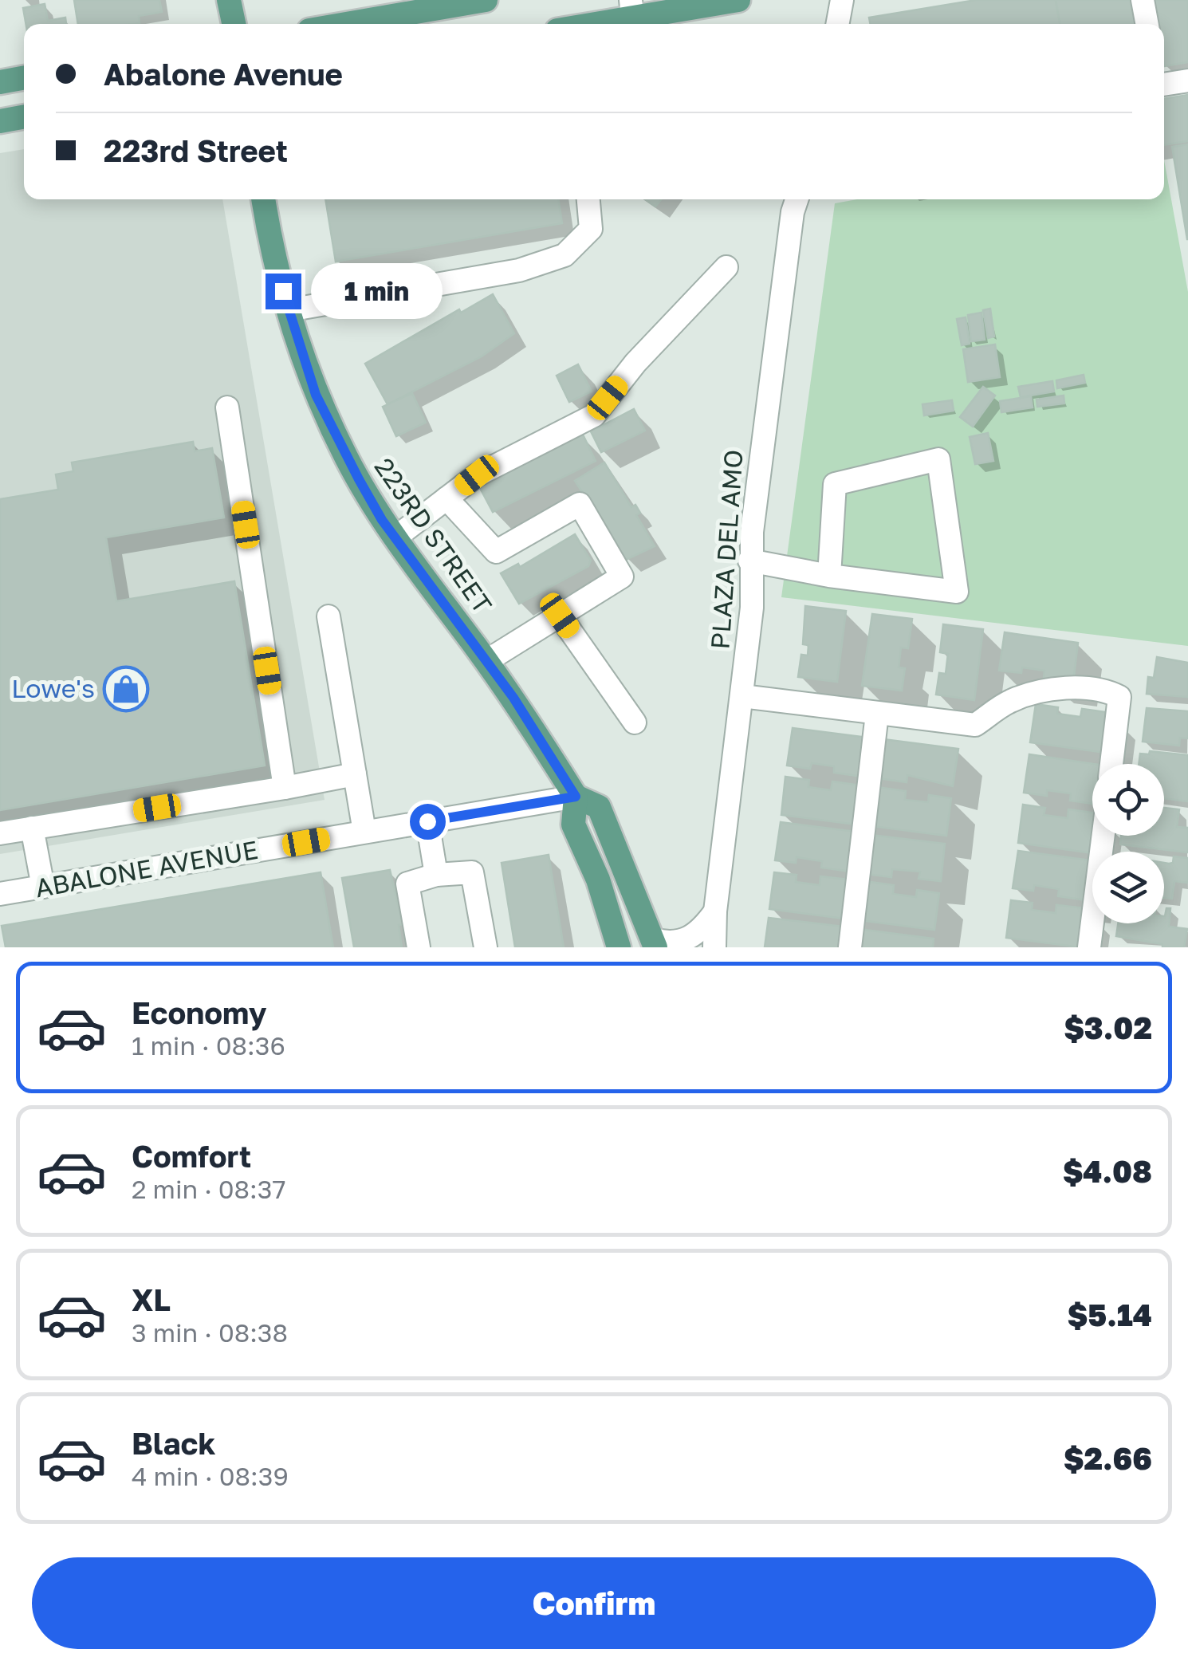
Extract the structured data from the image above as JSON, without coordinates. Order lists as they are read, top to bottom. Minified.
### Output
{"streets":{"main road":["223RD STREET"],"street":["PLAZA DEL AMO","ABALONE AVENUE"]},"crossings":[["223RD STREET","ABALONE AVENUE"]],"places":{"shop":["Lowe's"]},"page":{"banner":["Abalone Avenue","223rd Street"],"bubble":"1 min","list":[{"name":"Economy","note":"1 min · 08:36","value":"$3.02"},{"name":"Comfort","note":"2 min · 08:37","value":"$4.08"},{"name":"XL","note":"3 min · 08:38","value":"$5.14"},{"name":"Black","note":"4 min · 08:39","value":"$2.66"}],"buttons":"Confirm"}}
